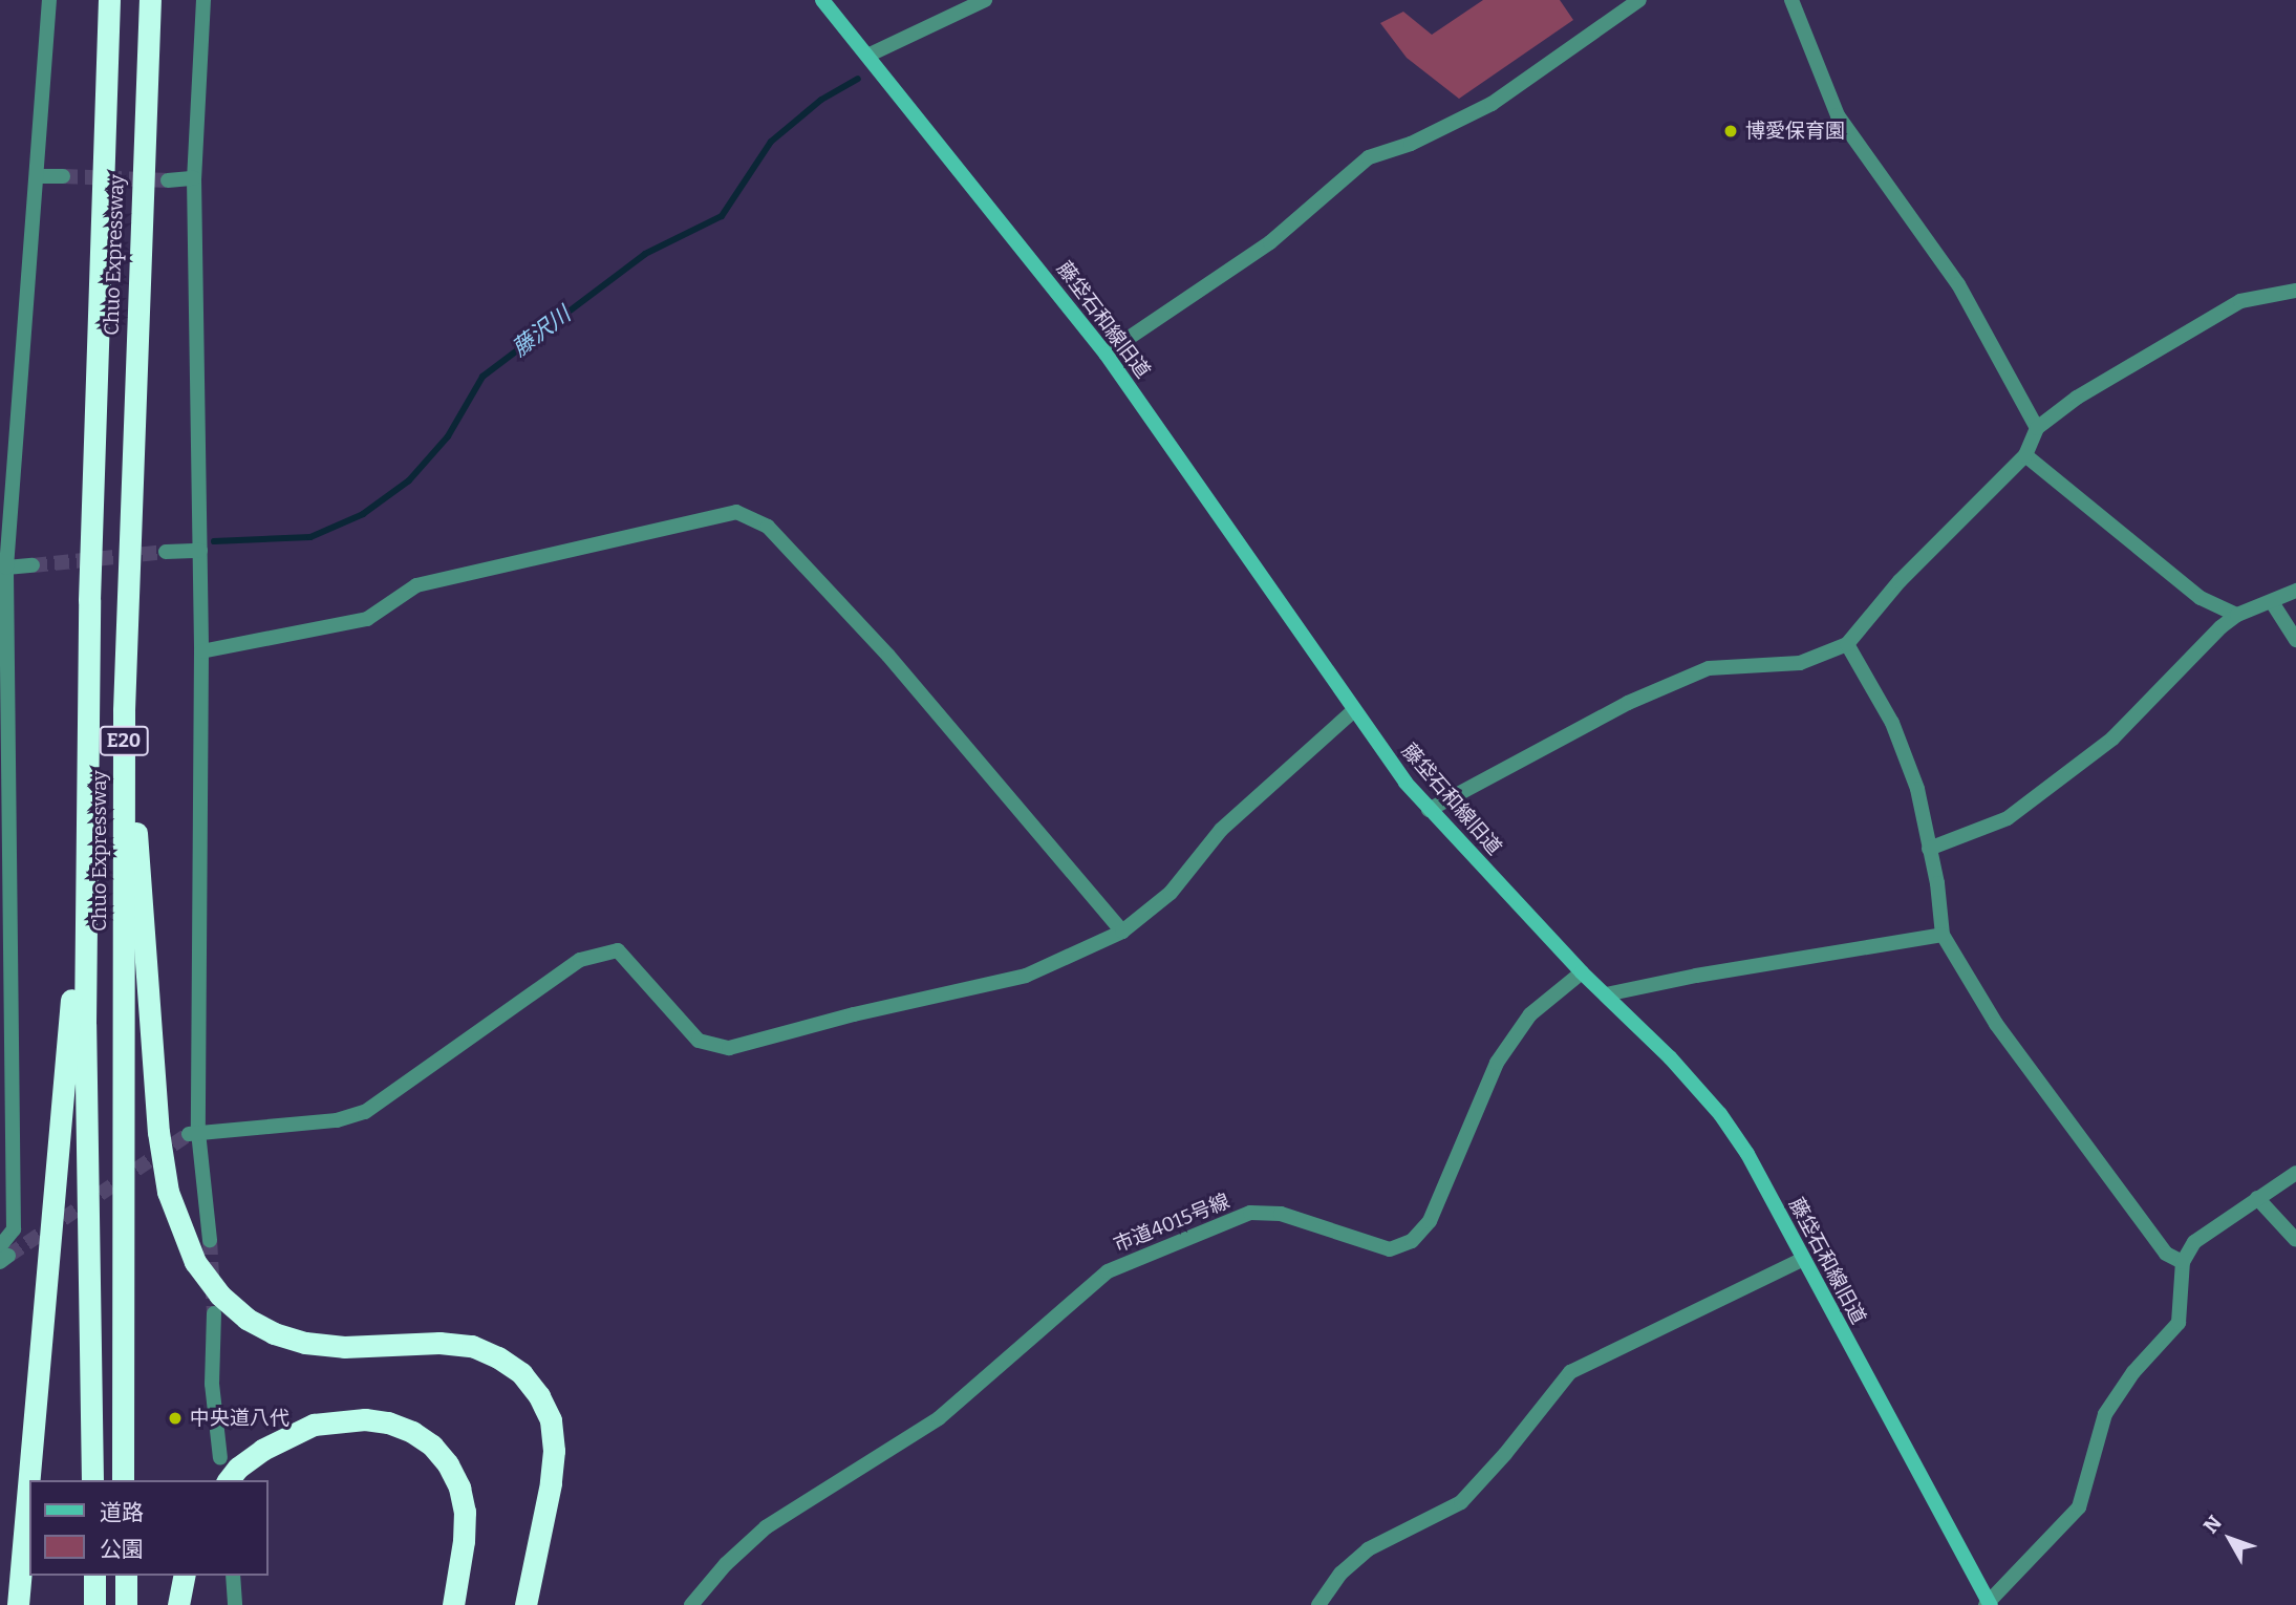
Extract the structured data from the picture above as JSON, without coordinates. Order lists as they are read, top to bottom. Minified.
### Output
{"streets":{"highway":["Chuo Expressway","E20"],"street":["藤垈石和線旧道","市道4015号線"]},"crossings":[["藤垈石和線旧道","市道4015号線"]],"water":["藤沢川"],"places":["博愛保育園","中央道八代"],"legend":["道路","公園"],"north":"top left"}
